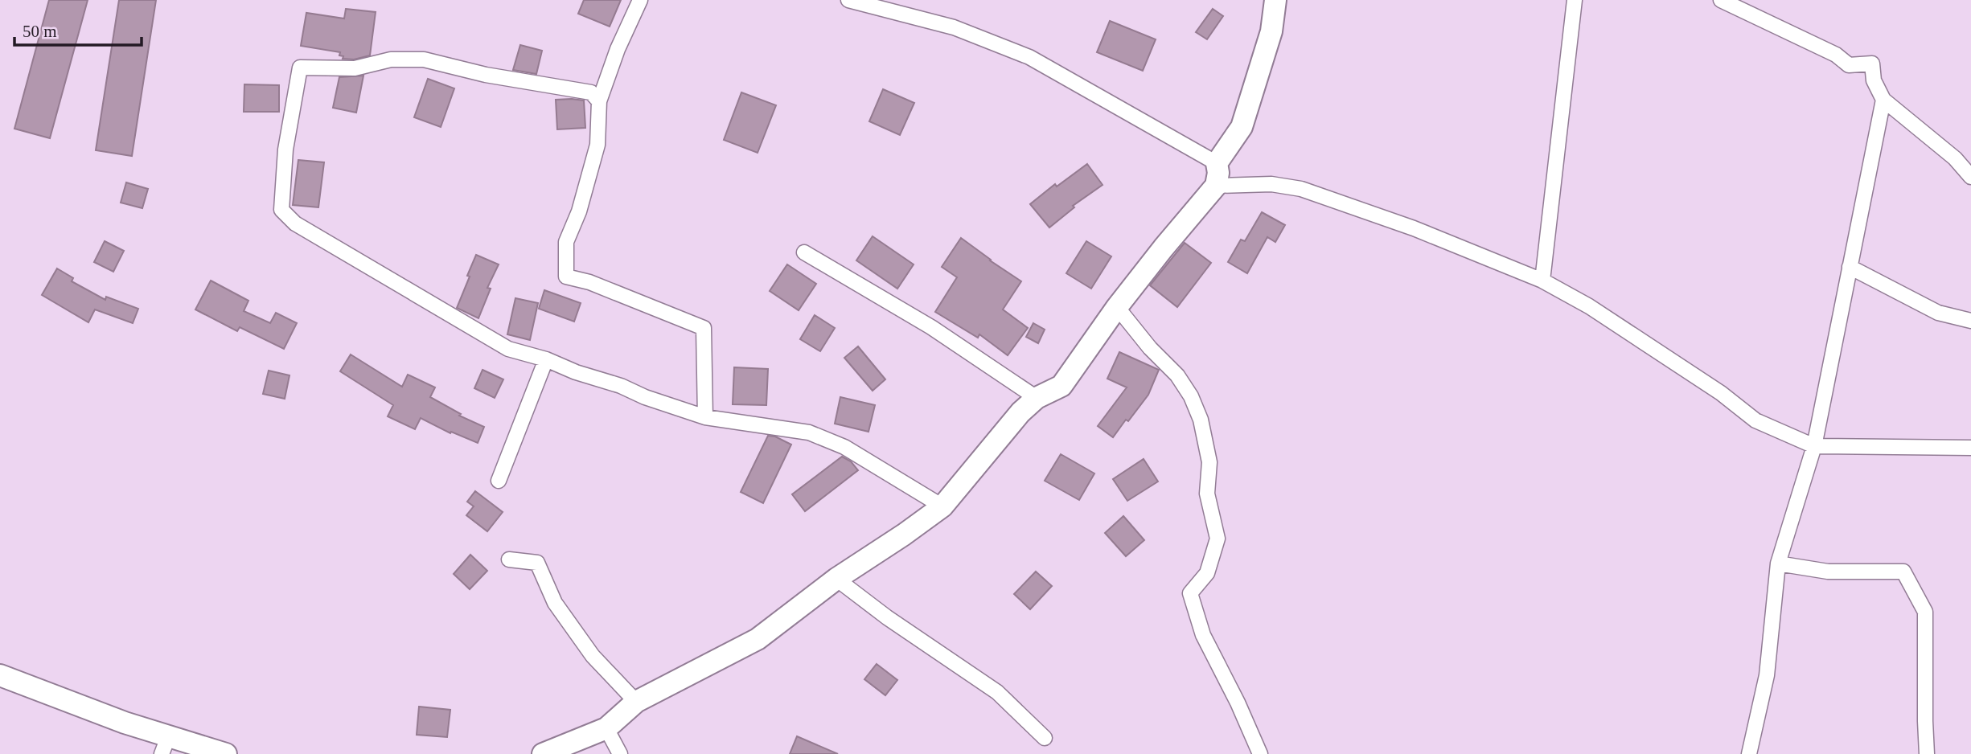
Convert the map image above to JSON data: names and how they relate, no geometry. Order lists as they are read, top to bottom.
{
  "scale_bar": "50 m"
}
